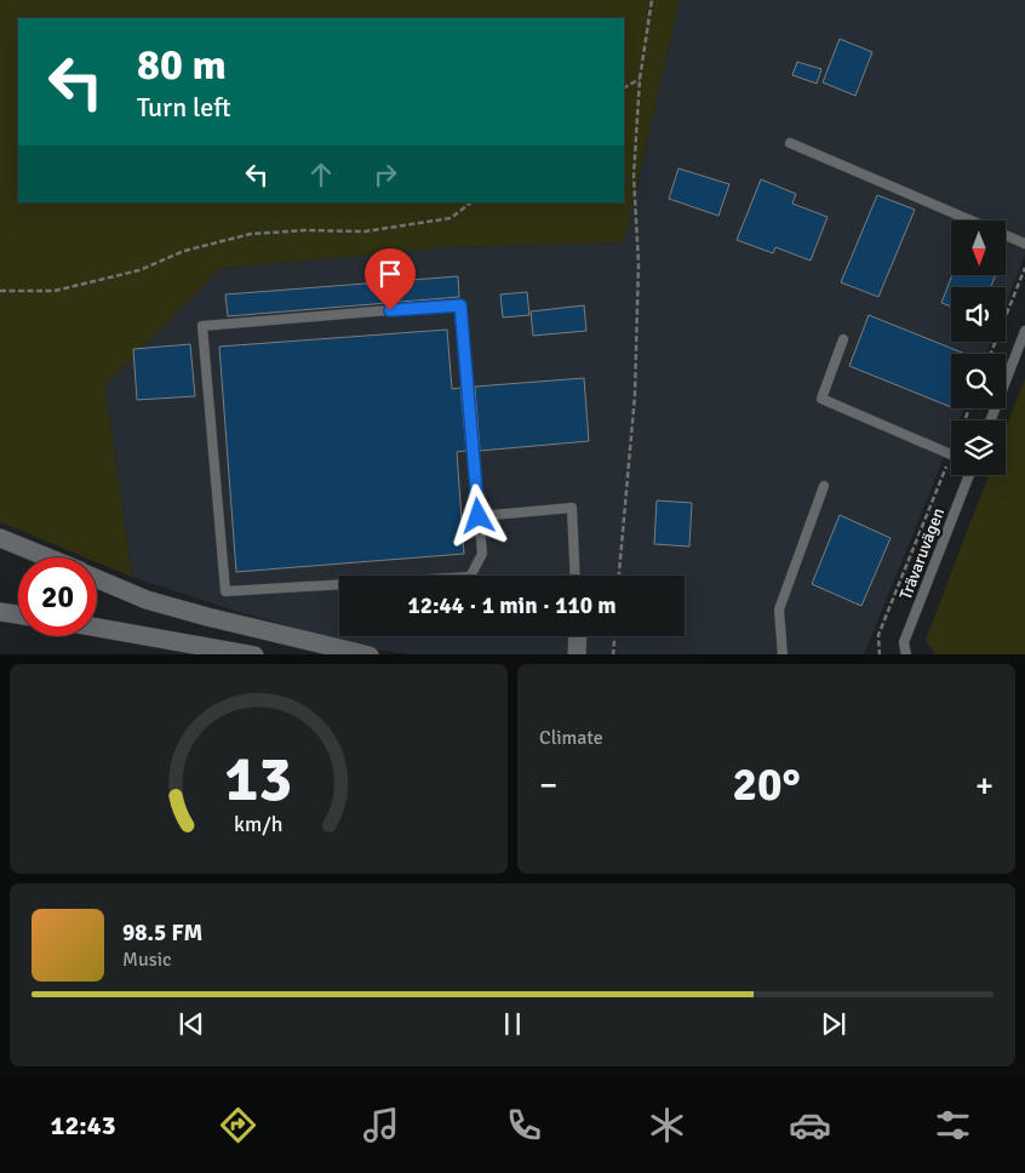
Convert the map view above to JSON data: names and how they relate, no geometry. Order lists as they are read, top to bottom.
{
  "streets": {
    "lane": ["Trävaruvägen"]
  },
  "north": "bottom",
  "page": {
    "turn": ["80 m", "Turn left"],
    "limit": "20",
    "trip": "12:44 · 1 min · 110 m",
    "tile": "Climate",
    "heat": ["−", "20°", "+"],
    "song": ["98.5 FM", "Music"],
    "tabs": "12:43",
    "gauge": ["13", "km/h"]
  }
}
